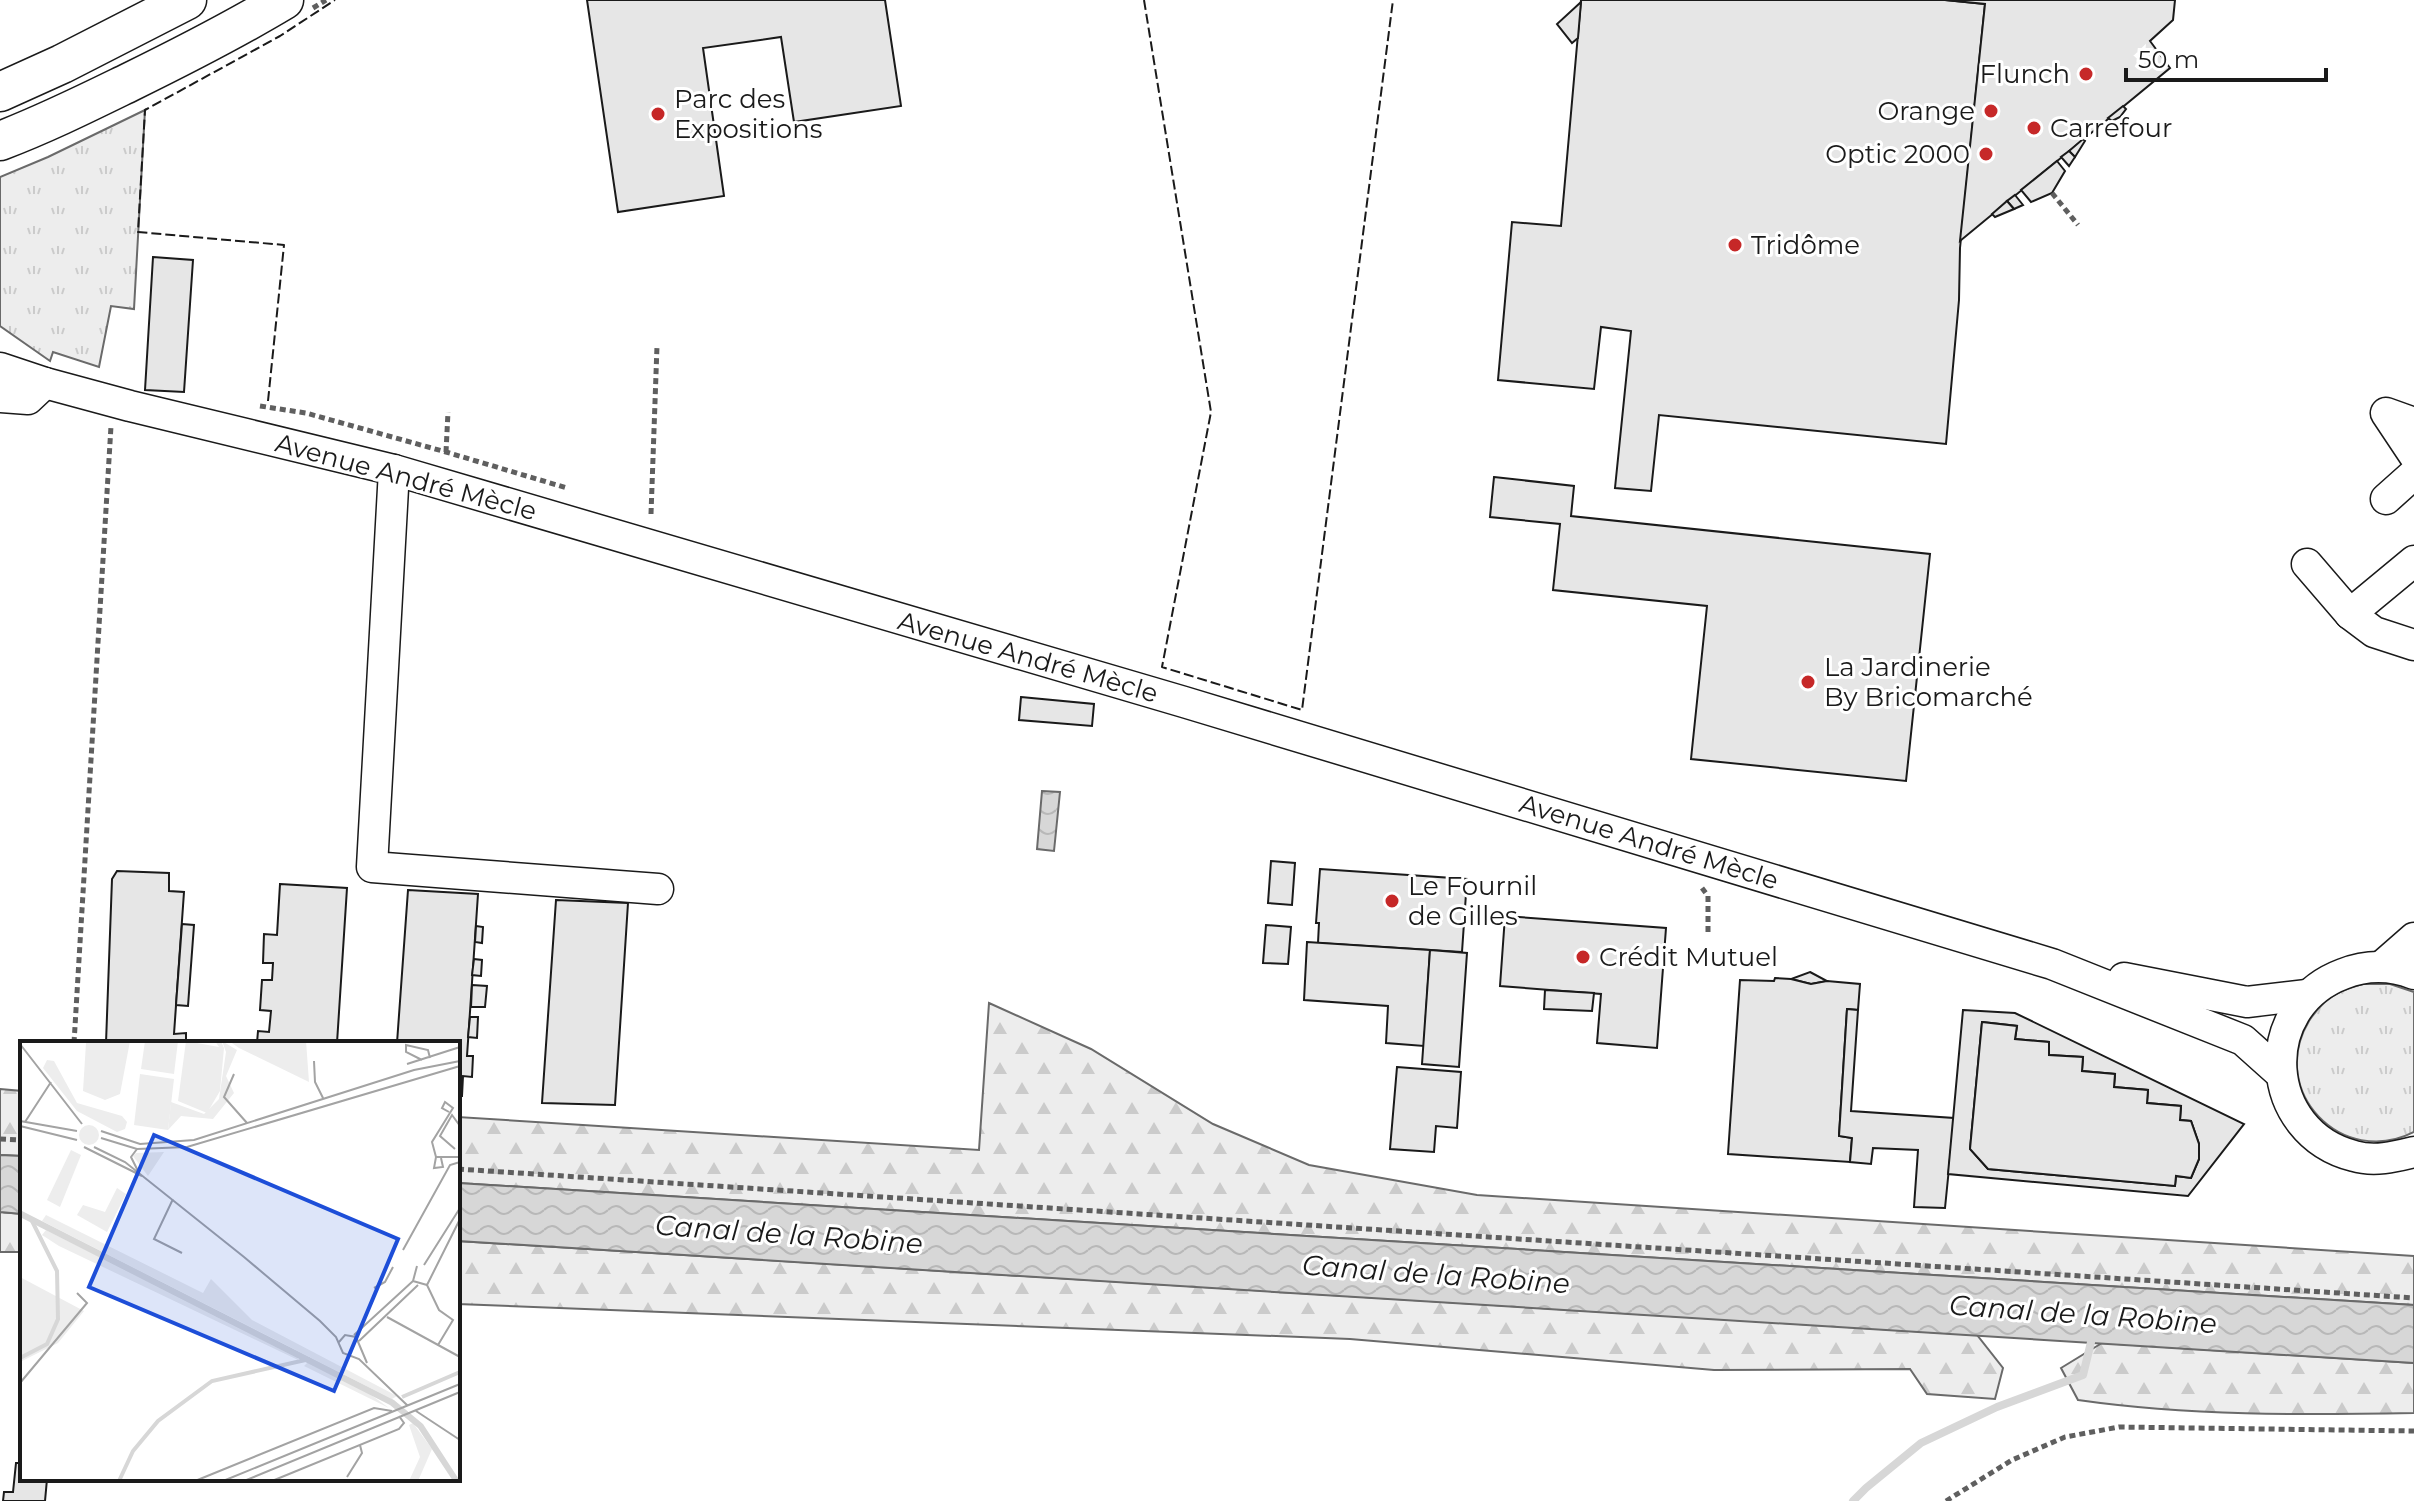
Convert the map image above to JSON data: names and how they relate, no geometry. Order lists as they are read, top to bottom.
{
  "streets": {
    "street": ["Avenue André Mècle"]
  },
  "water": ["Canal de la Robine"],
  "places": [
    "Flunch",
    "Orange",
    "Parc des Expositions",
    "Carrefour",
    "Optic 2000",
    "Tridôme",
    "La Jardinerie By Bricomarché",
    "Le Fournil de Gilles",
    "Crédit Mutuel"
  ],
  "scale_bar": "50 m"
}
